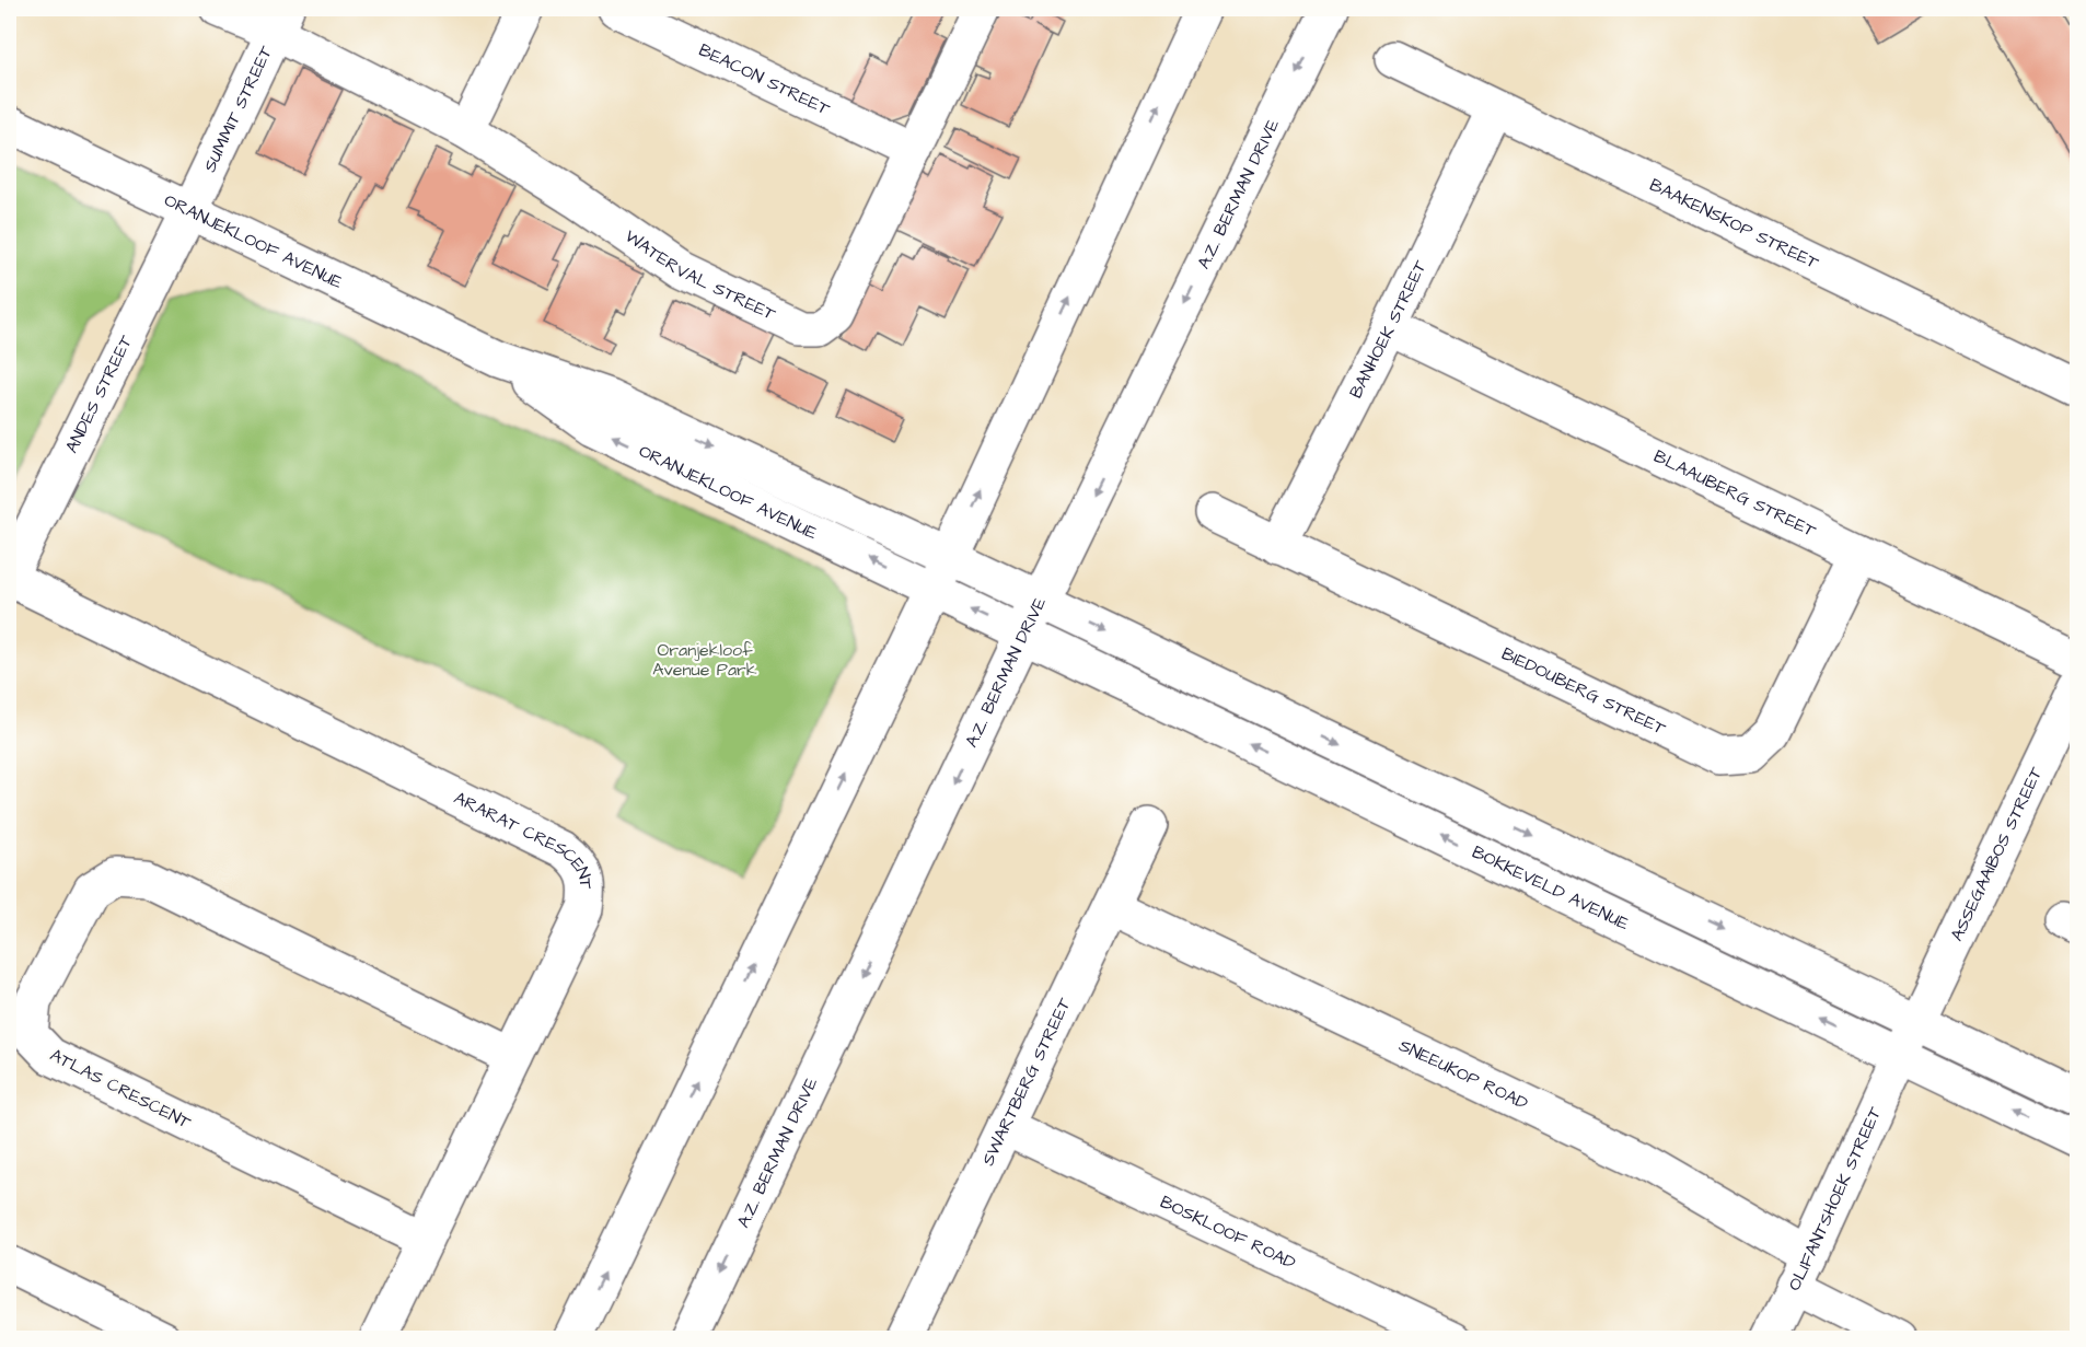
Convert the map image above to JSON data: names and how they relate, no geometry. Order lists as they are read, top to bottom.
{
  "streets": {
    "street": [
      "BEACON STREET",
      "SUMMIT STREET",
      "A.Z. BERMAN DRIVE",
      "BAAKENSKOP STREET",
      "ORANJEKLOOF AVENUE",
      "WATERVAL STREET",
      "BANHOEK STREET",
      "ANDES STREET",
      "BLAAUBERG STREET",
      "BIEDOUBERG STREET",
      "ARARAT CRESCENT",
      "ASSEGAAIBOS STREET",
      "BOKKEVELD AVENUE",
      "SNEEUKOP ROAD",
      "SWARTBERG STREET",
      "ATLAS CRESCENT",
      "OLIFANTSHOEK STREET",
      "BOSKLOOF ROAD"
    ]
  },
  "crossings": [
    ["BEACON STREET", "WATERVAL STREET"],
    ["SUMMIT STREET", "ORANJEKLOOF AVENUE"],
    ["SUMMIT STREET", "WATERVAL STREET"],
    ["SUMMIT STREET", "ANDES STREET"],
    ["A.Z. BERMAN DRIVE", "ORANJEKLOOF AVENUE"],
    ["A.Z. BERMAN DRIVE", "BOKKEVELD AVENUE"],
    ["BAAKENSKOP STREET", "BANHOEK STREET"],
    ["ORANJEKLOOF AVENUE", "ANDES STREET"],
    ["ORANJEKLOOF AVENUE", "BOKKEVELD AVENUE"],
    ["BANHOEK STREET", "BLAAUBERG STREET"],
    ["BANHOEK STREET", "BIEDOUBERG STREET"],
    ["ANDES STREET", "ARARAT CRESCENT"],
    ["BLAAUBERG STREET", "BIEDOUBERG STREET"],
    ["ARARAT CRESCENT", "ATLAS CRESCENT"],
    ["ASSEGAAIBOS STREET", "BOKKEVELD AVENUE"],
    ["ASSEGAAIBOS STREET", "OLIFANTSHOEK STREET"],
    ["BOKKEVELD AVENUE", "OLIFANTSHOEK STREET"],
    ["SNEEUKOP ROAD", "SWARTBERG STREET"],
    ["SNEEUKOP ROAD", "OLIFANTSHOEK STREET"],
    ["SWARTBERG STREET", "BOSKLOOF ROAD"]
  ],
  "parks": ["Oranjekloof Avenue Park"]
}
